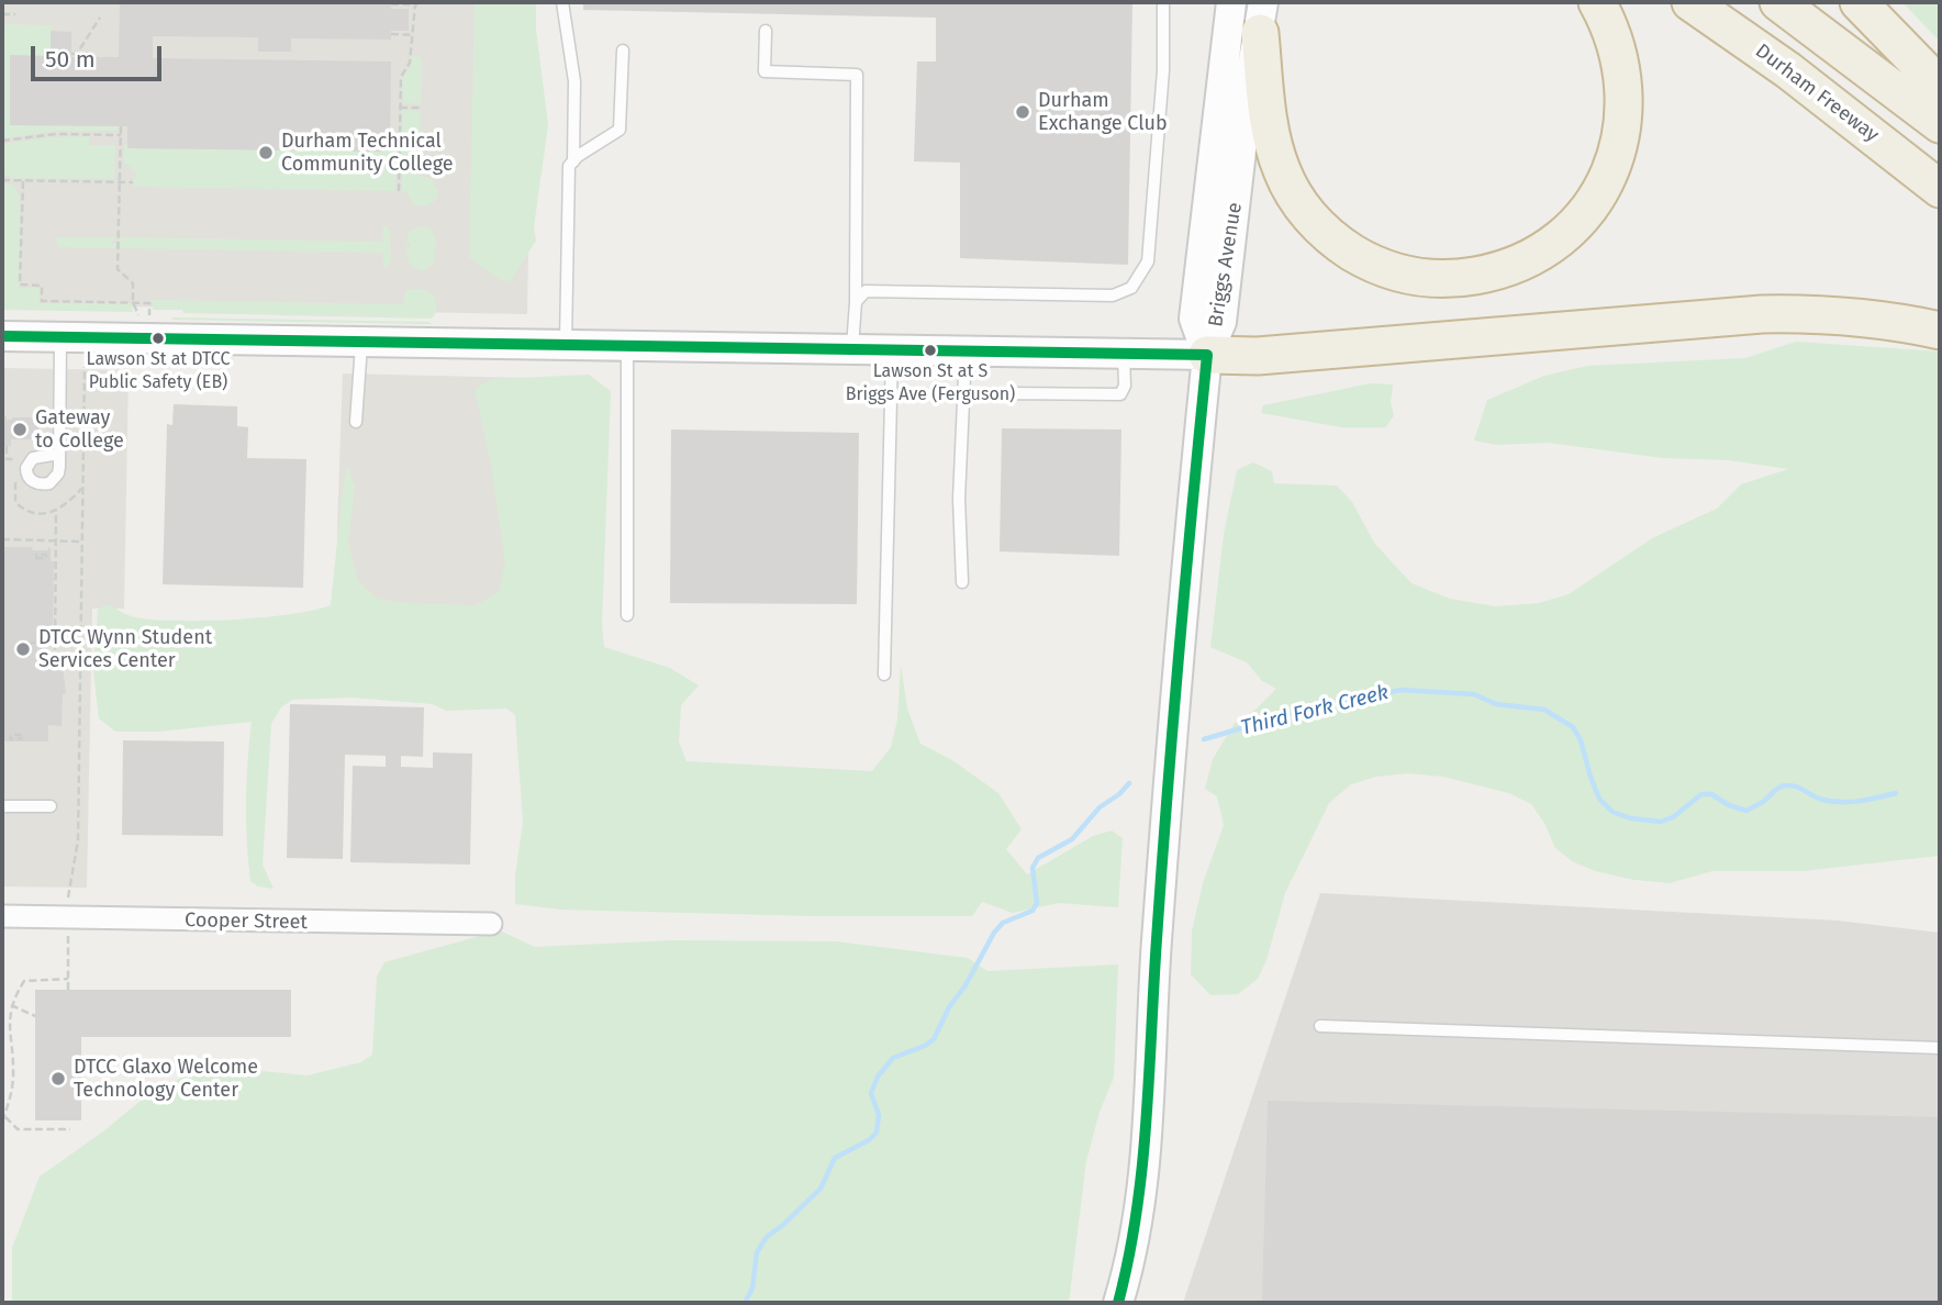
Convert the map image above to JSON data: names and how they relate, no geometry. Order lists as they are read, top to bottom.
{
  "streets": {
    "highway": ["Durham Freeway"],
    "street": ["Briggs Avenue", "Cooper Street"]
  },
  "water": ["Third Fork Creek"],
  "places": [
    "Durham Exchange Club",
    "Durham Technical Community College",
    "Lawson St at DTCC Public Safety (EB)",
    "Lawson St at S Briggs Ave (Ferguson)",
    "Gateway to College",
    "DTCC Wynn Student Services Center",
    "DTCC Glaxo Welcome Technology Center"
  ],
  "scale_bar": "50 m"
}
